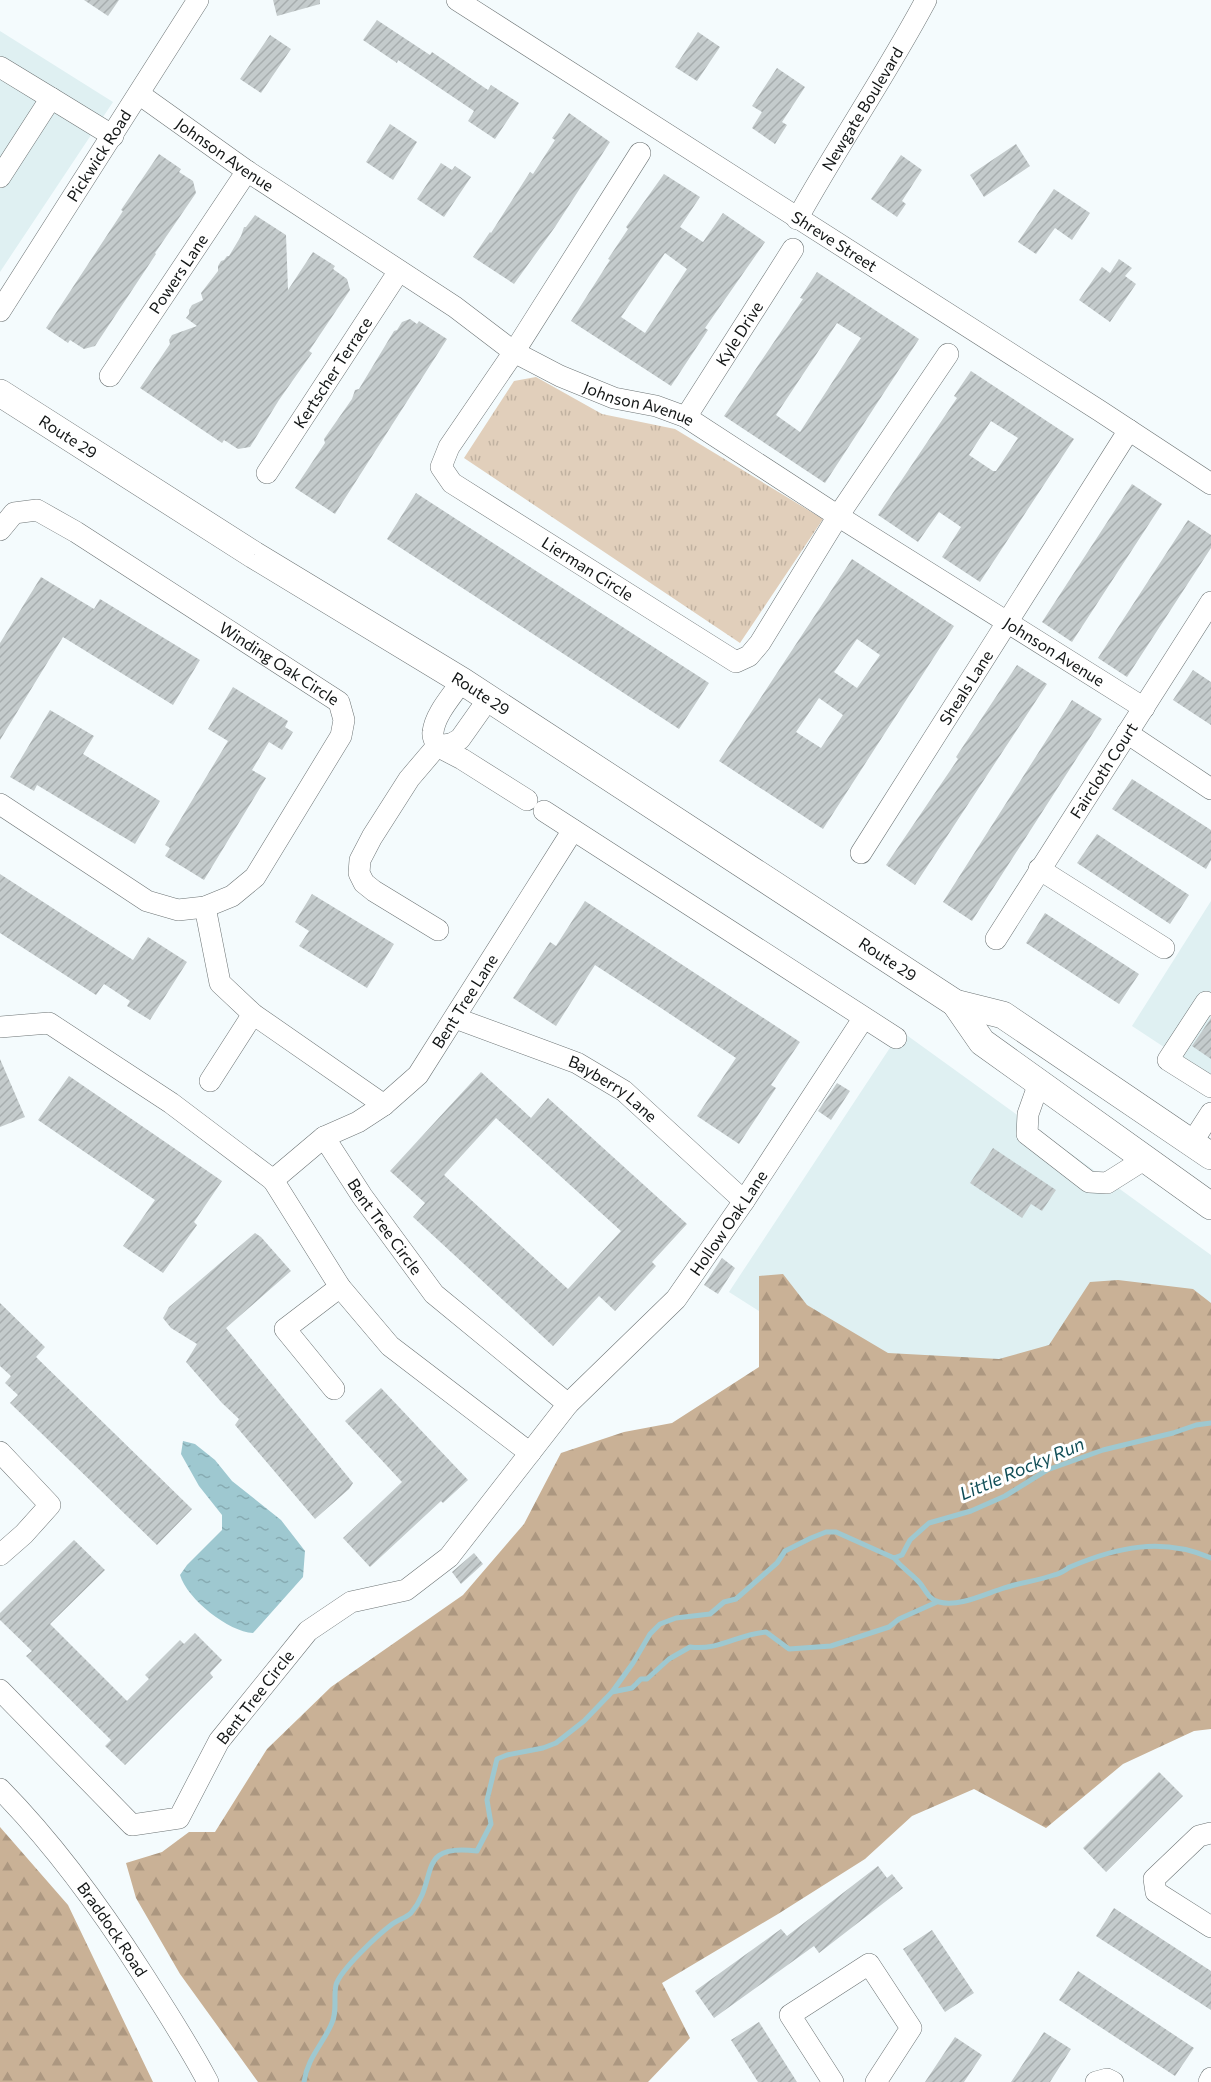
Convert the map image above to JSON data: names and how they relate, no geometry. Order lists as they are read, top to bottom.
{
  "streets": {
    "main road": ["Route 29"],
    "street": [
      "Newgate Boulevard",
      "Pickwick Road",
      "Johnson Avenue",
      "Shreve Street",
      "Powers Lane",
      "Kyle Drive",
      "Kertscher Terrace",
      "Lierman Circle",
      "Winding Oak Circle",
      "Sheals Lane",
      "Faircloth Court",
      "Bent Tree Lane",
      "Bayberry Lane",
      "Hollow Oak Lane",
      "Bent Tree Circle",
      "Braddock Road"
    ]
  },
  "crossings": [
    ["Newgate Boulevard", "Shreve Street"],
    ["Pickwick Road", "Johnson Avenue"],
    ["Johnson Avenue", "Powers Lane"],
    ["Johnson Avenue", "Kyle Drive"],
    ["Johnson Avenue", "Kertscher Terrace"],
    ["Johnson Avenue", "Lierman Circle"],
    ["Johnson Avenue", "Sheals Lane"],
    ["Johnson Avenue", "Faircloth Court"],
    ["Shreve Street", "Sheals Lane"],
    ["Bent Tree Lane", "Bayberry Lane"],
    ["Bent Tree Lane", "Bent Tree Circle"],
    ["Bayberry Lane", "Hollow Oak Lane"],
    ["Hollow Oak Lane", "Bent Tree Circle"]
  ],
  "water": ["Little Rocky Run"]
}
